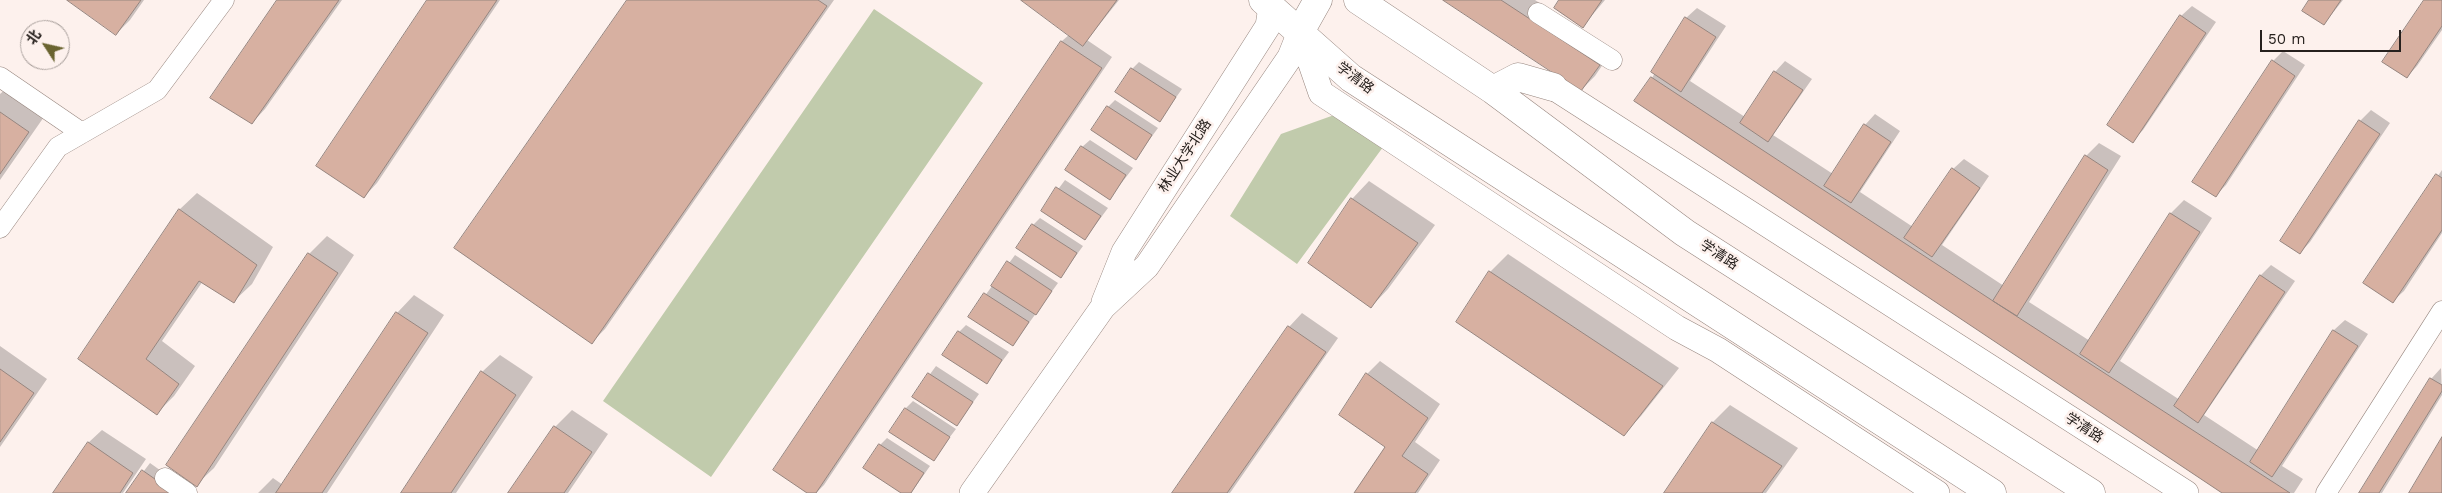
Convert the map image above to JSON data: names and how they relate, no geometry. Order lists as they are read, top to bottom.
{
  "streets": {
    "main road": ["学清路"],
    "street": ["林业大学北路"]
  },
  "crossings": [
    ["学清路", "林业大学北路"]
  ],
  "scale_bar": "50 m",
  "north": "top left"
}
